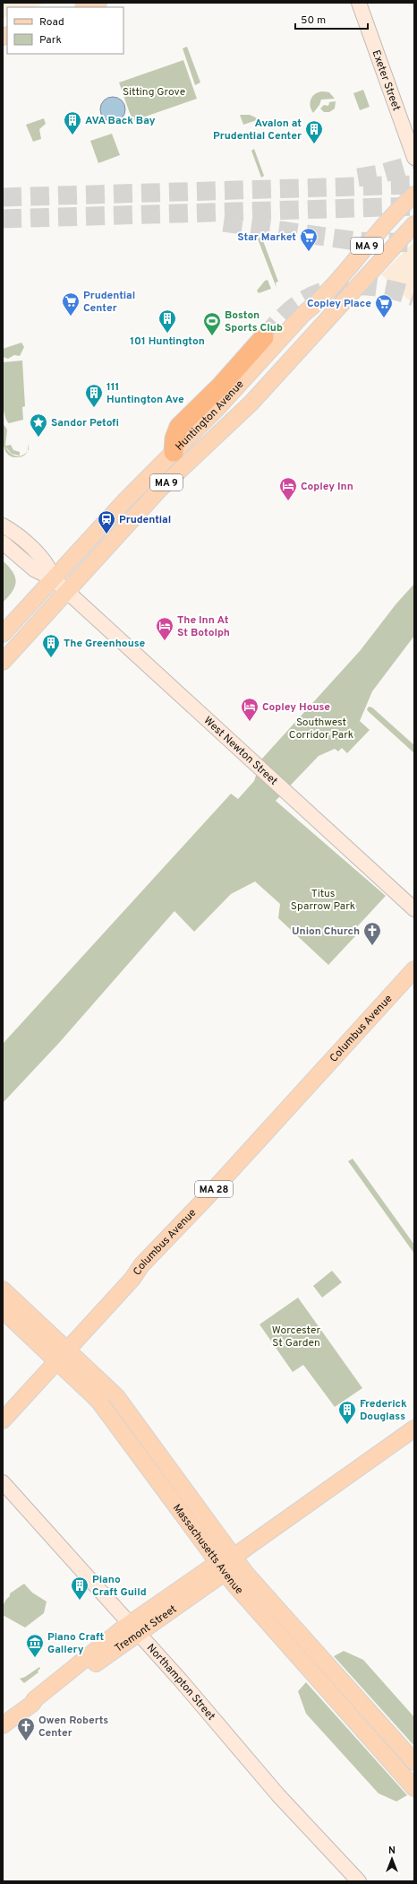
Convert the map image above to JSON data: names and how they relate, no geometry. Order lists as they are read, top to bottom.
{
  "streets": {
    "main road": [
      "Exeter Street",
      "MA 9",
      "Huntington Avenue",
      "West Newton Street",
      "Columbus Avenue",
      "MA 28",
      "Massachusetts Avenue",
      "Tremont Street",
      "Northampton Street"
    ]
  },
  "crossings": [
    ["Huntington Avenue", "West Newton Street"],
    ["Columbus Avenue", "Massachusetts Avenue"],
    ["Massachusetts Avenue", "Tremont Street"],
    ["Tremont Street", "Northampton Street"]
  ],
  "parks": [
    "Sitting Grove",
    "Southwest Corridor Park",
    "Titus Sparrow Park",
    "Worcester St Garden"
  ],
  "places": {
    "building": [
      "AVA Back Bay",
      "Avalon at Prudential Center",
      "101 Huntington",
      "111 Huntington Ave",
      "The Greenhouse",
      "Frederick Douglass",
      "Piano Craft Guild"
    ],
    "supermarket": ["Star Market", "Prudential Center", "Copley Place"],
    "sports": ["Boston Sports Club"],
    "place": ["Sandor Petofi"],
    "hotel": ["Copley Inn", "The Inn At St Botolph", "Copley House"],
    "station": ["Prudential"],
    "church": ["Union Church", "Owen Roberts Center"],
    "museum": ["Piano Craft Gallery"]
  },
  "legend": ["Road", "Park"],
  "scale_bar": "50 m",
  "north": "top"
}
